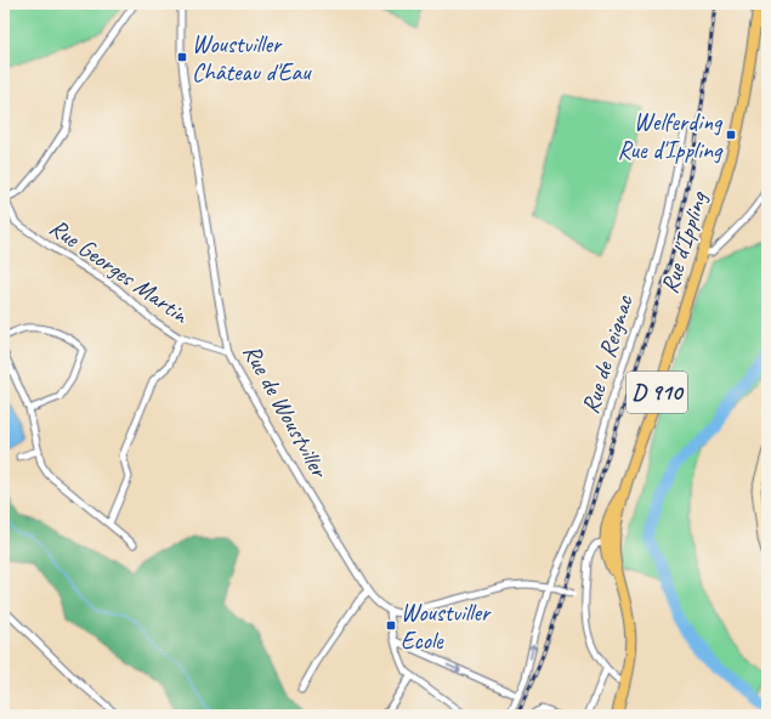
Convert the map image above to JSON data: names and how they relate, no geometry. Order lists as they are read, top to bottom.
{
  "streets": {
    "main road": ["Rue d'Ippling", "D 910"],
    "street": ["Rue Georges Martin", "Rue de Reignac", "Rue de Woustviller"]
  },
  "crossings": [
    ["Rue Georges Martin", "Rue de Woustviller"]
  ],
  "places": {
    "transit": ["Woustviller Château d'Eau", "Welferding Rue d'Ippling", "Woustviller Ecole"]
  }
}
